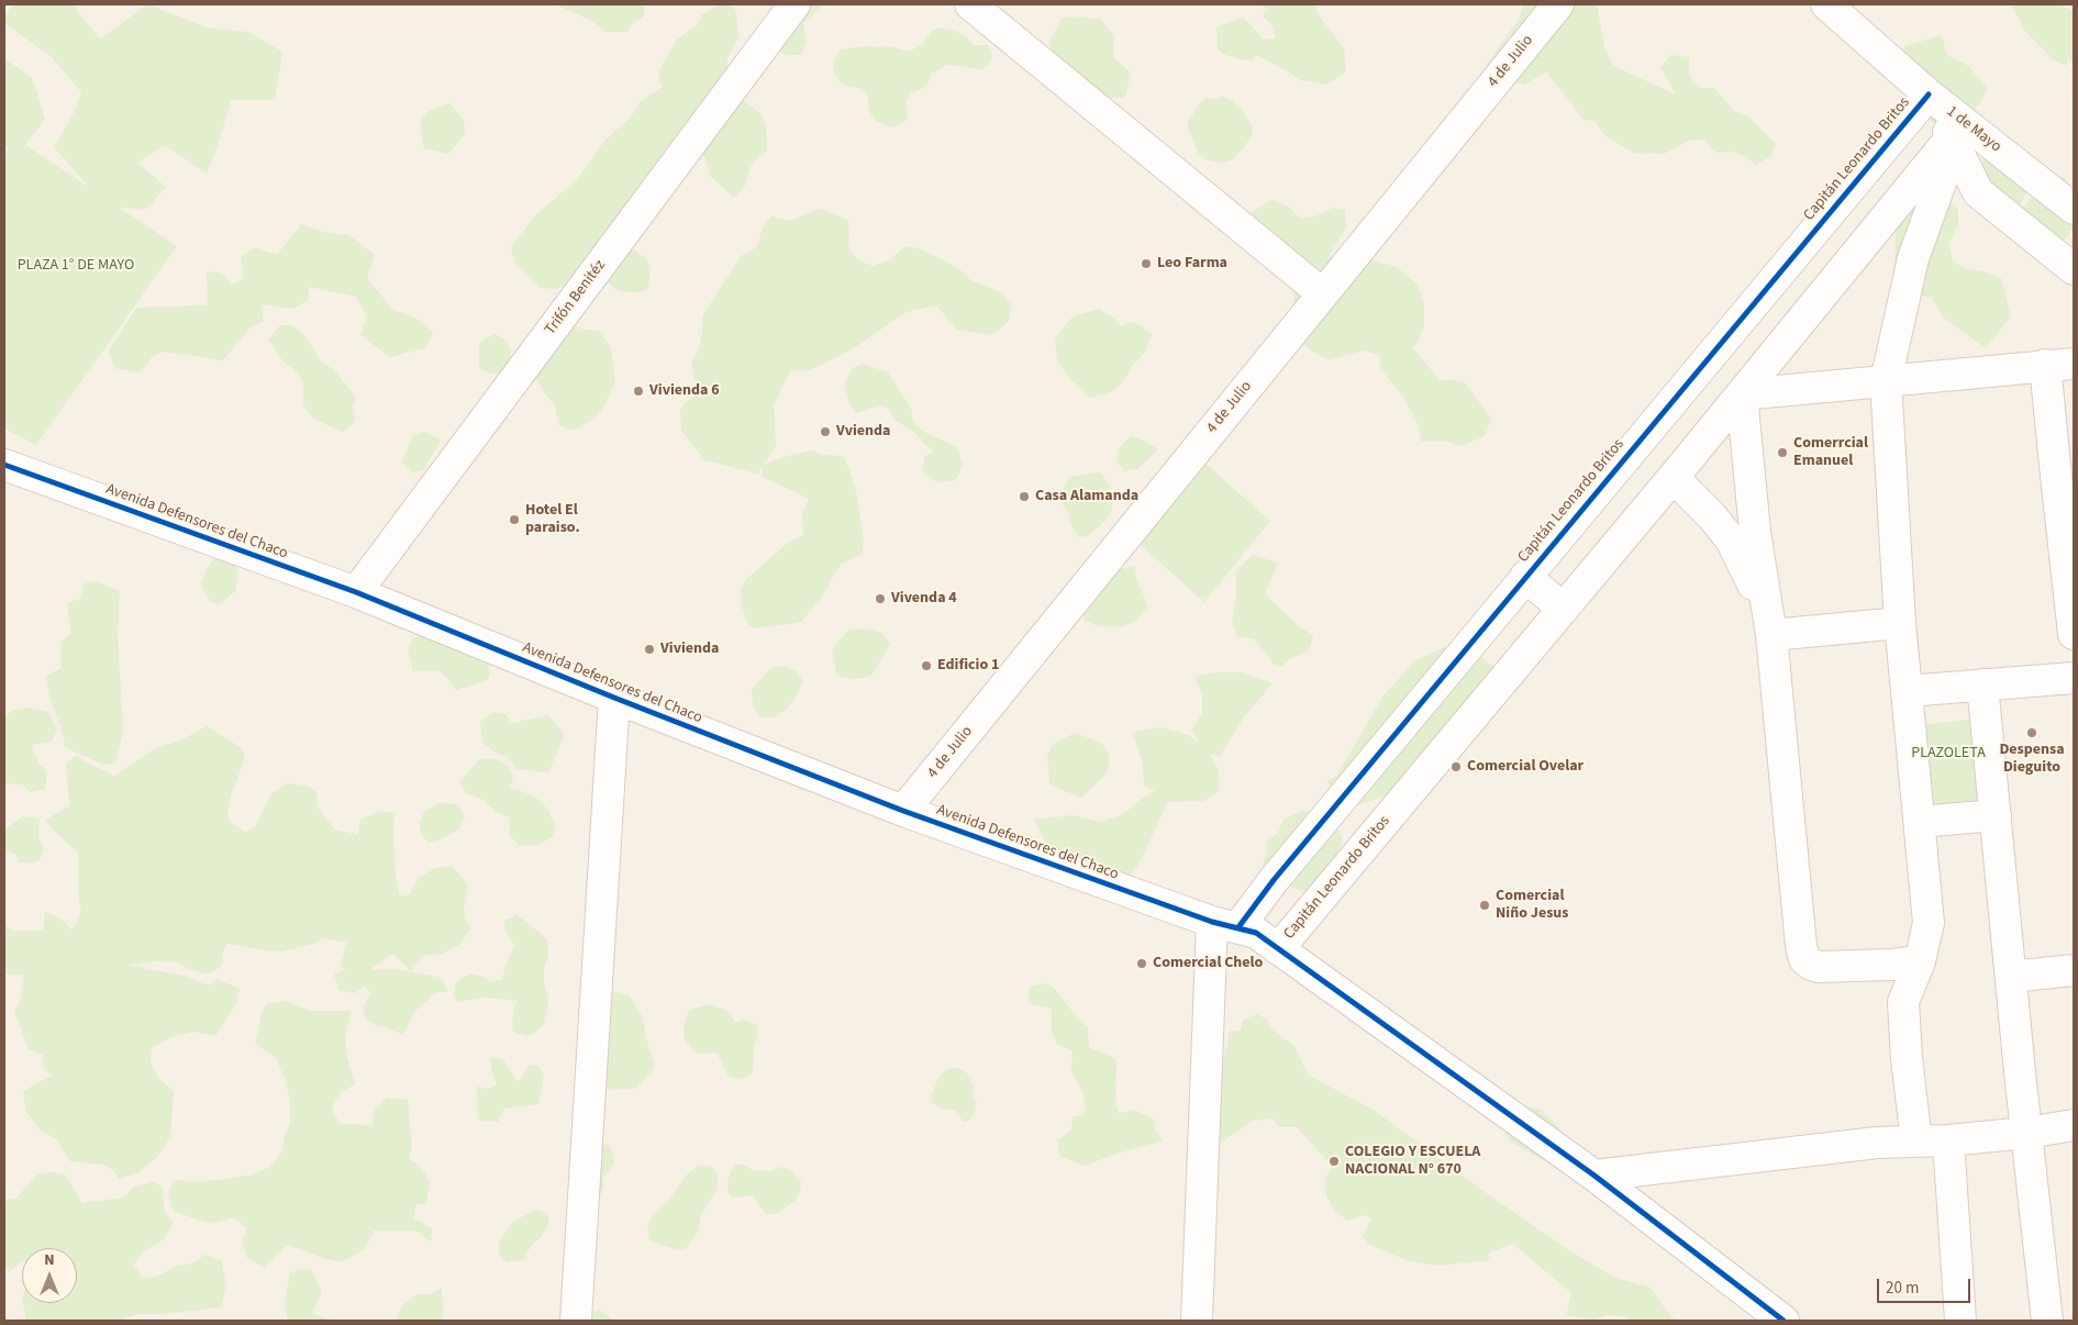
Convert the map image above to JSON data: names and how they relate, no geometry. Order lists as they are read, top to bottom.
{
  "streets": {
    "street": [
      "4 de Julio",
      "1 de Mayo",
      "Capitán Leonardo Britos",
      "Trifón Benitéz",
      "Avenida Defensores del Chaco"
    ]
  },
  "crossings": [
    ["4 de Julio", "Avenida Defensores del Chaco"],
    ["1 de Mayo", "Capitán Leonardo Britos"],
    ["Capitán Leonardo Britos", "Avenida Defensores del Chaco"],
    ["Trifón Benitéz", "Avenida Defensores del Chaco"]
  ],
  "parks": ["PLAZA 1° DE MAYO", "PLAZOLETA"],
  "places": [
    "Leo Farma",
    "Vivienda 6",
    "Vvienda",
    "Comerrcial Emanuel",
    "Casa Alamanda",
    "Hotel El paraiso.",
    "Vivenda 4",
    "Vivienda",
    "Edificio 1",
    "Despensa Dieguito",
    "Comercial Ovelar",
    "Comercial Niño Jesus",
    "Comercial Chelo",
    "COLEGIO Y ESCUELA NACIONAL N° 670"
  ],
  "scale_bar": "20 m",
  "north": "top"
}
